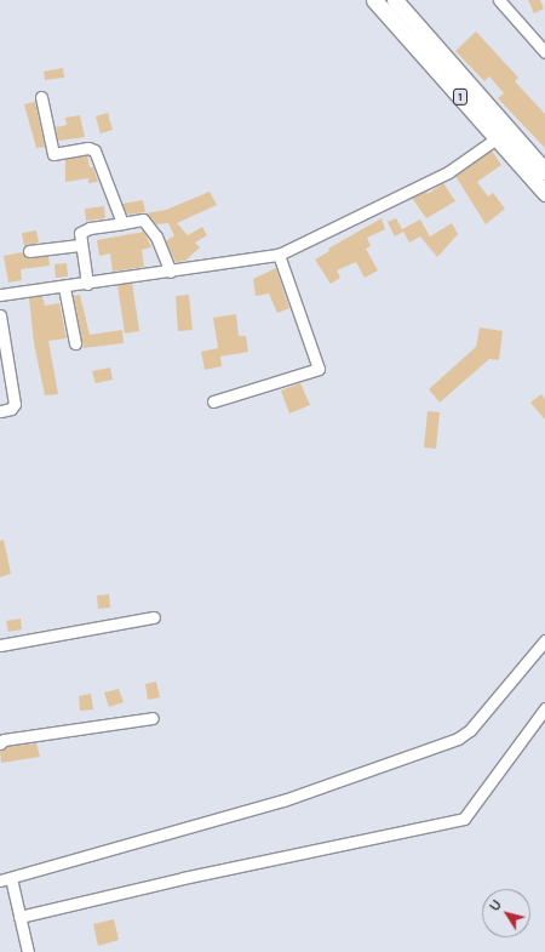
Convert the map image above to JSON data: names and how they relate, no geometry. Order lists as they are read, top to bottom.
{
  "streets": {
    "highway": ["1"]
  },
  "north": "top left"
}
